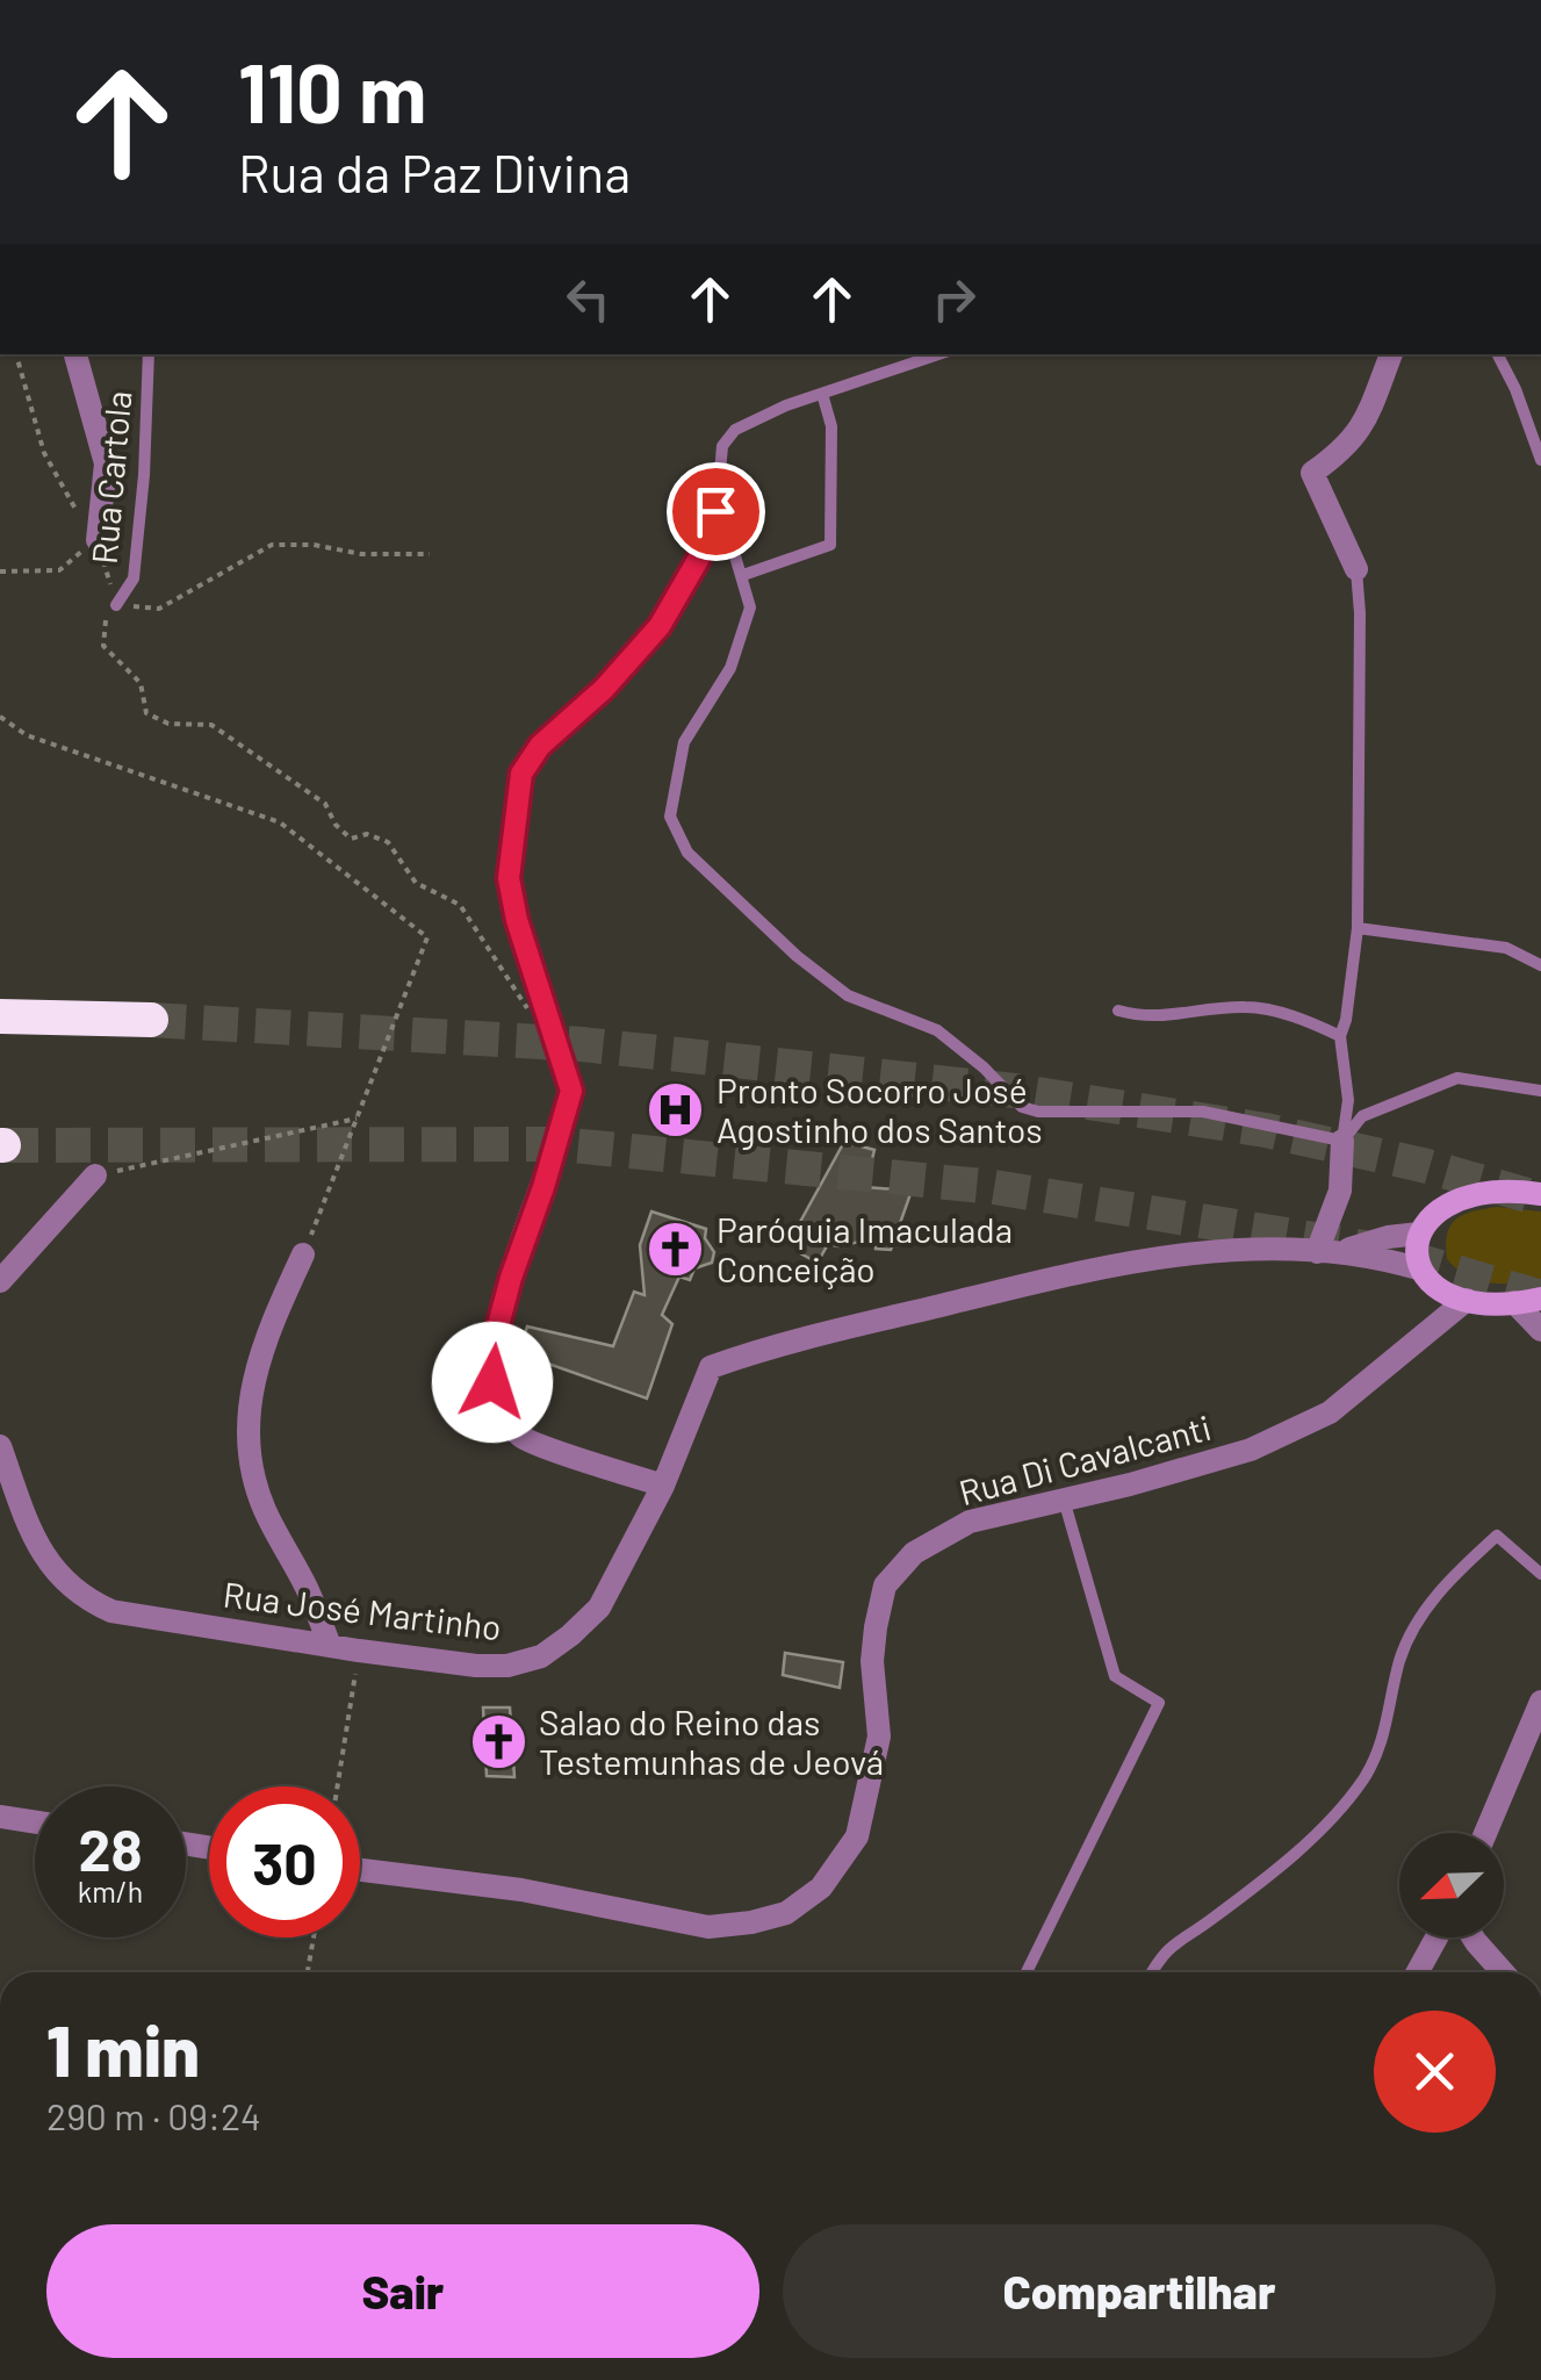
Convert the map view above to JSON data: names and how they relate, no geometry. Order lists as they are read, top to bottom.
{
  "streets": {
    "street": ["Rua Di Cavalcanti", "Rua José Martinho"],
    "lane": ["Rua Cartola"]
  },
  "places": {
    "hospital": ["Pronto Socorro José Agostinho dos Santos"],
    "church": ["Paróquia Imaculada Conceição", "Salao do Reino das Testemunhas de Jeová"]
  },
  "north": "bottom left",
  "page": {
    "turn": ["110 m", "Rua da Paz Divina"],
    "speed": "28 km/h",
    "limit": "30",
    "heading": ["1 min", "290 m · 09:24"],
    "buttons": ["Sair", "Compartilhar"]
  }
}
